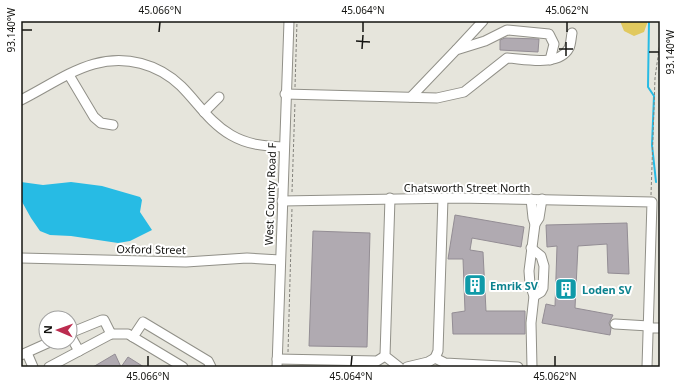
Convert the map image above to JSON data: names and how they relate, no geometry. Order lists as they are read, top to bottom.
{
  "streets": {
    "street": ["Chatsworth Street North", "West County Road F", "Oxford Street"]
  },
  "crossings": [
    ["Chatsworth Street North", "West County Road F"],
    ["West County Road F", "Oxford Street"]
  ],
  "places": {
    "building": ["Emrik SV", "Loden SV"]
  },
  "north": "left",
  "coordinates": [
    "45.066°N",
    "45.064°N",
    "45.062°N",
    "93.140°W"
  ]
}
